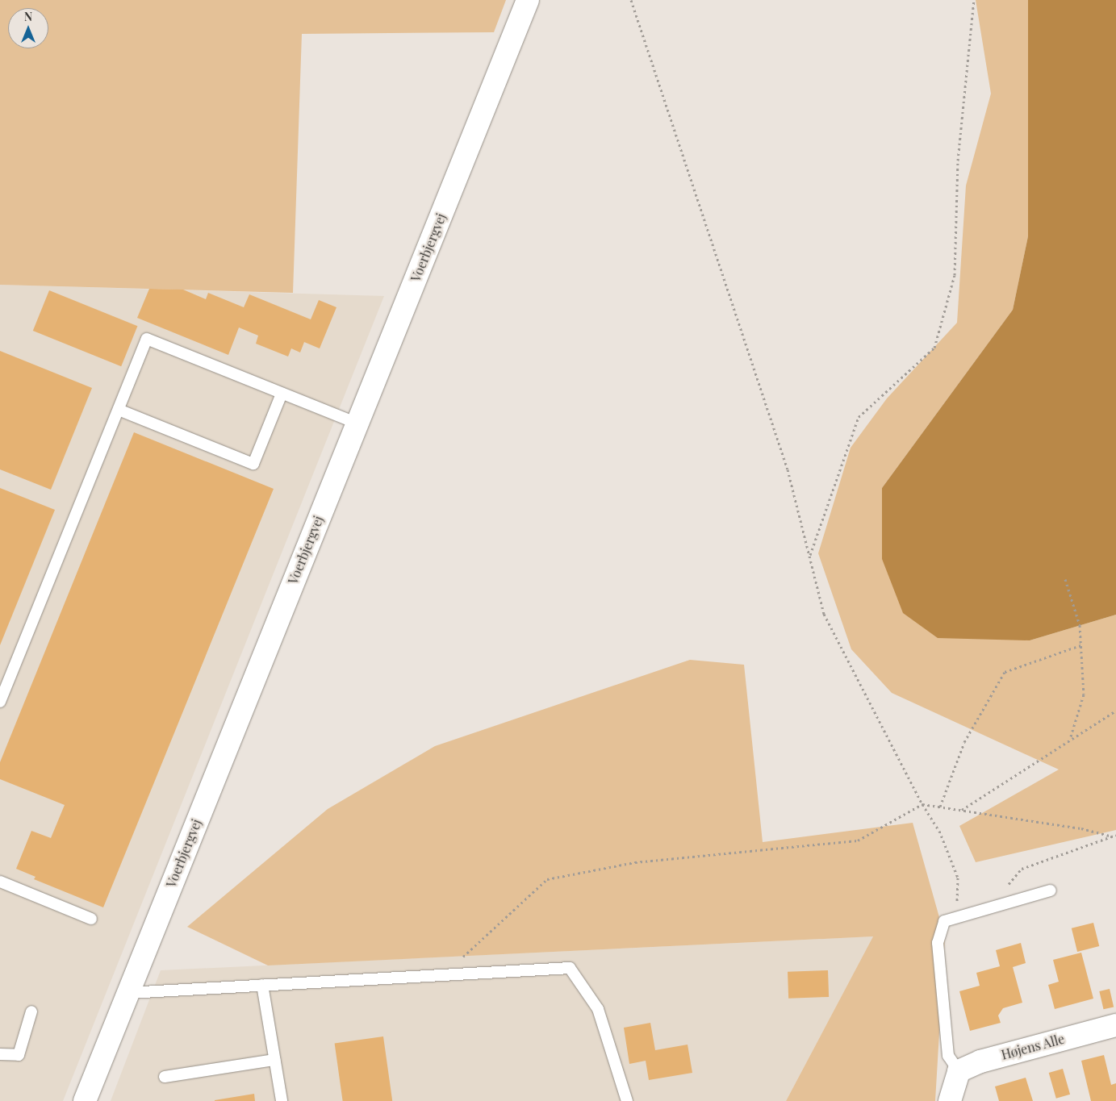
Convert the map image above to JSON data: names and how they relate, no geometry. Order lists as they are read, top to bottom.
{
  "streets": {
    "street": ["Voerbjergvej", "Højens Alle"]
  },
  "north": "top"
}
